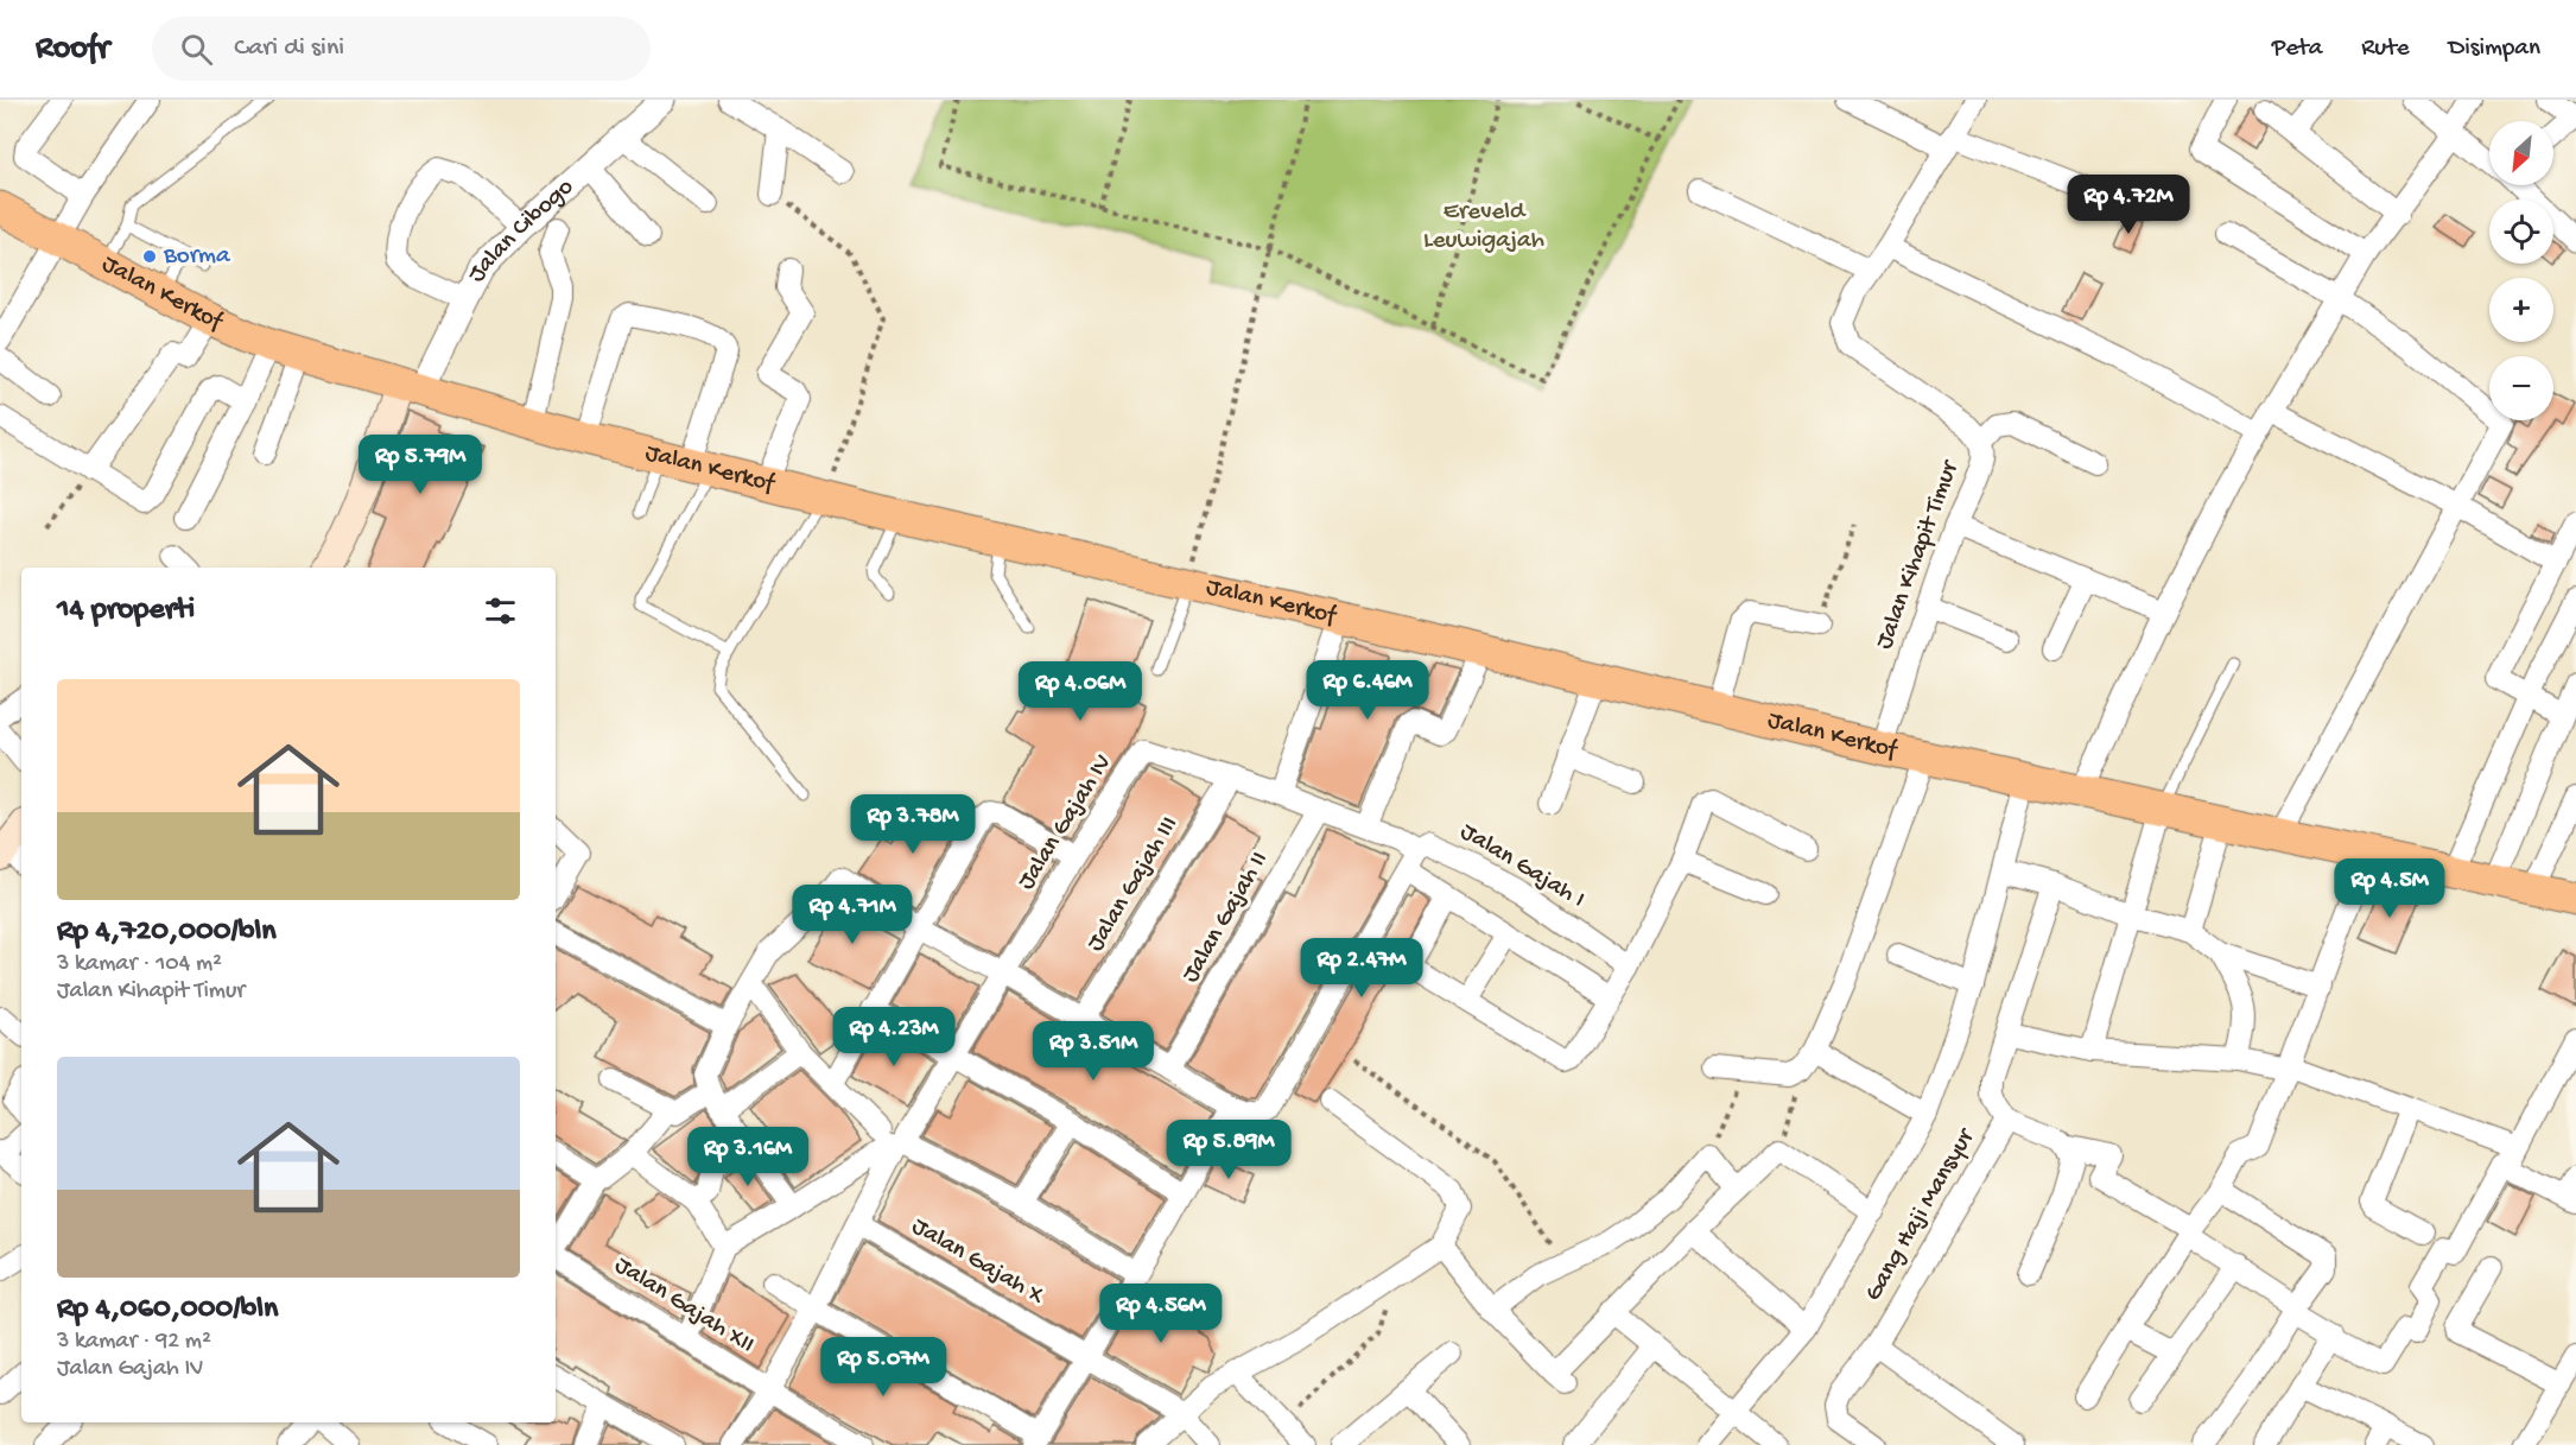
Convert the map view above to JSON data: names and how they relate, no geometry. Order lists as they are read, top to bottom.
{
  "streets": {
    "main road": ["Jalan Kerkof"],
    "street": [
      "Jalan Cibogo",
      "Jalan Kihapit Timur",
      "Jalan Gajah IV",
      "Jalan Gajah I",
      "Jalan Gajah III",
      "Jalan Gajah II",
      "Gang Haji Mansyur",
      "Jalan Gajah X",
      "Jalan Gajah XII"
    ]
  },
  "crossings": [
    ["Jalan Cibogo", "Jalan Kerkof"],
    ["Jalan Kerkof", "Jalan Kihapit Timur"],
    ["Jalan Gajah IV", "Jalan Gajah III"]
  ],
  "parks": ["Ereveld Leuwigajah"],
  "places": ["Borma"],
  "north": "bottom left",
  "page": {
    "header": "Roofr",
    "search": "Cari di sini",
    "nav": ["Peta", "Rute", "Disimpan"],
    "map_buttons": ["+", "−"],
    "price": [
      "Rp 4.72M",
      "Rp 5.79M",
      "Rp 6.46M",
      "Rp 4.06M",
      "Rp 3.78M",
      "Rp 4.5M",
      "Rp 4.71M",
      "Rp 2.47M",
      "Rp 4.23M",
      "Rp 3.51M",
      "Rp 5.89M",
      "Rp 3.16M",
      "Rp 4.56M",
      "Rp 5.07M"
    ],
    "heading": "14 properti",
    "list": [
      {
        "name": "Rp 4,720,000/bln",
        "note": "3 kamar · 104 m² · Jalan Kihapit Timur"
      },
      {
        "name": "Rp 4,060,000/bln",
        "note": "3 kamar · 92 m² · Jalan Gajah IV"
      }
    ]
  }
}
